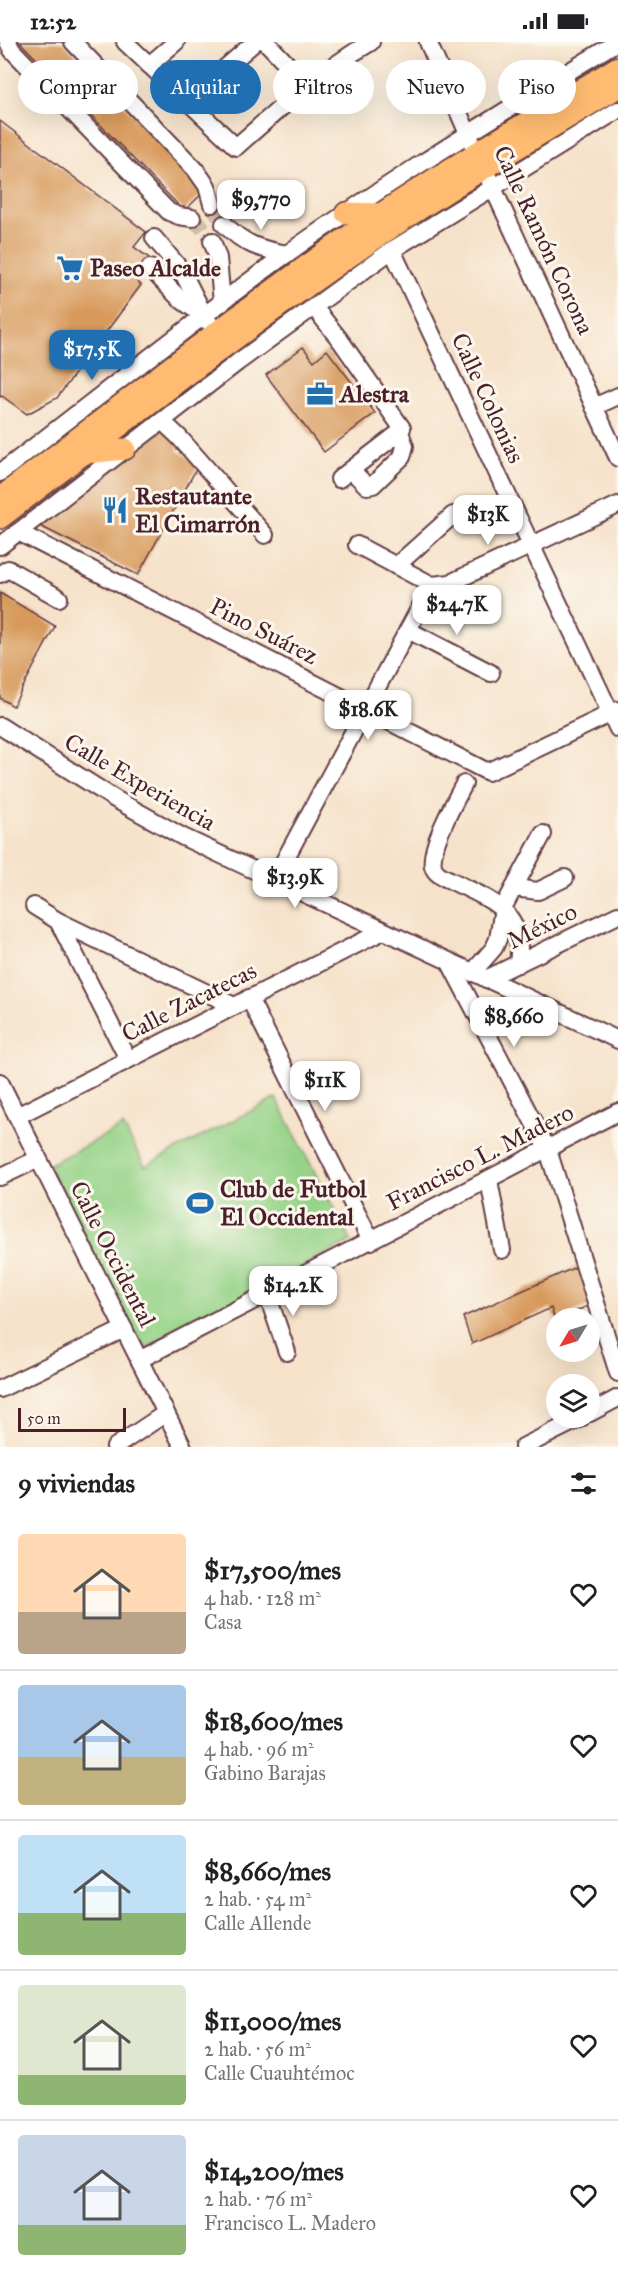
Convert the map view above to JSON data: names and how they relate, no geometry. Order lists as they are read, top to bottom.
{
  "streets": {
    "street": [
      "Calle Ramón Corona",
      "Calle Colonias",
      "Pino Suárez",
      "Calle Experiencia",
      "México",
      "Calle Zacatecas",
      "Francisco L. Madero",
      "Calle Occidental"
    ]
  },
  "crossings": [
    ["Calle Colonias", "Pino Suárez"],
    ["Calle Experiencia", "México"],
    ["Calle Experiencia", "Calle Zacatecas"],
    ["Calle Zacatecas", "Calle Occidental"],
    ["Francisco L. Madero", "Calle Occidental"]
  ],
  "places": {
    "supermarket": ["Paseo Alcalde"],
    "office": ["Alestra"],
    "restaurant": ["Restautante El Cimarrón"],
    "sports": ["Club de Futbol El Occidental"]
  },
  "scale_bar": "50 m",
  "north": "bottom left",
  "page": {
    "status": "12:52",
    "chip": [
      "Comprar",
      "Alquilar",
      "Filtros",
      "Nuevo",
      "Piso"
    ],
    "price": [
      "$9,770",
      "$17.5K",
      "$13K",
      "$24.7K",
      "$18.6K",
      "$13.9K",
      "$8,660",
      "$11K",
      "$14.2K"
    ],
    "scale": "50 m",
    "heading": "9 viviendas",
    "list": [
      {
        "name": "$17,500/mes",
        "note": "4 hab. · 128 m² · Casa"
      },
      {
        "name": "$18,600/mes",
        "note": "4 hab. · 96 m² · Gabino Barajas"
      },
      {
        "name": "$8,660/mes",
        "note": "2 hab. · 54 m² · Calle Allende"
      },
      {
        "name": "$11,000/mes",
        "note": "2 hab. · 56 m² · Calle Cuauhtémoc"
      },
      {
        "name": "$14,200/mes",
        "note": "2 hab. · 76 m² · Francisco L. Madero"
      }
    ]
  }
}
